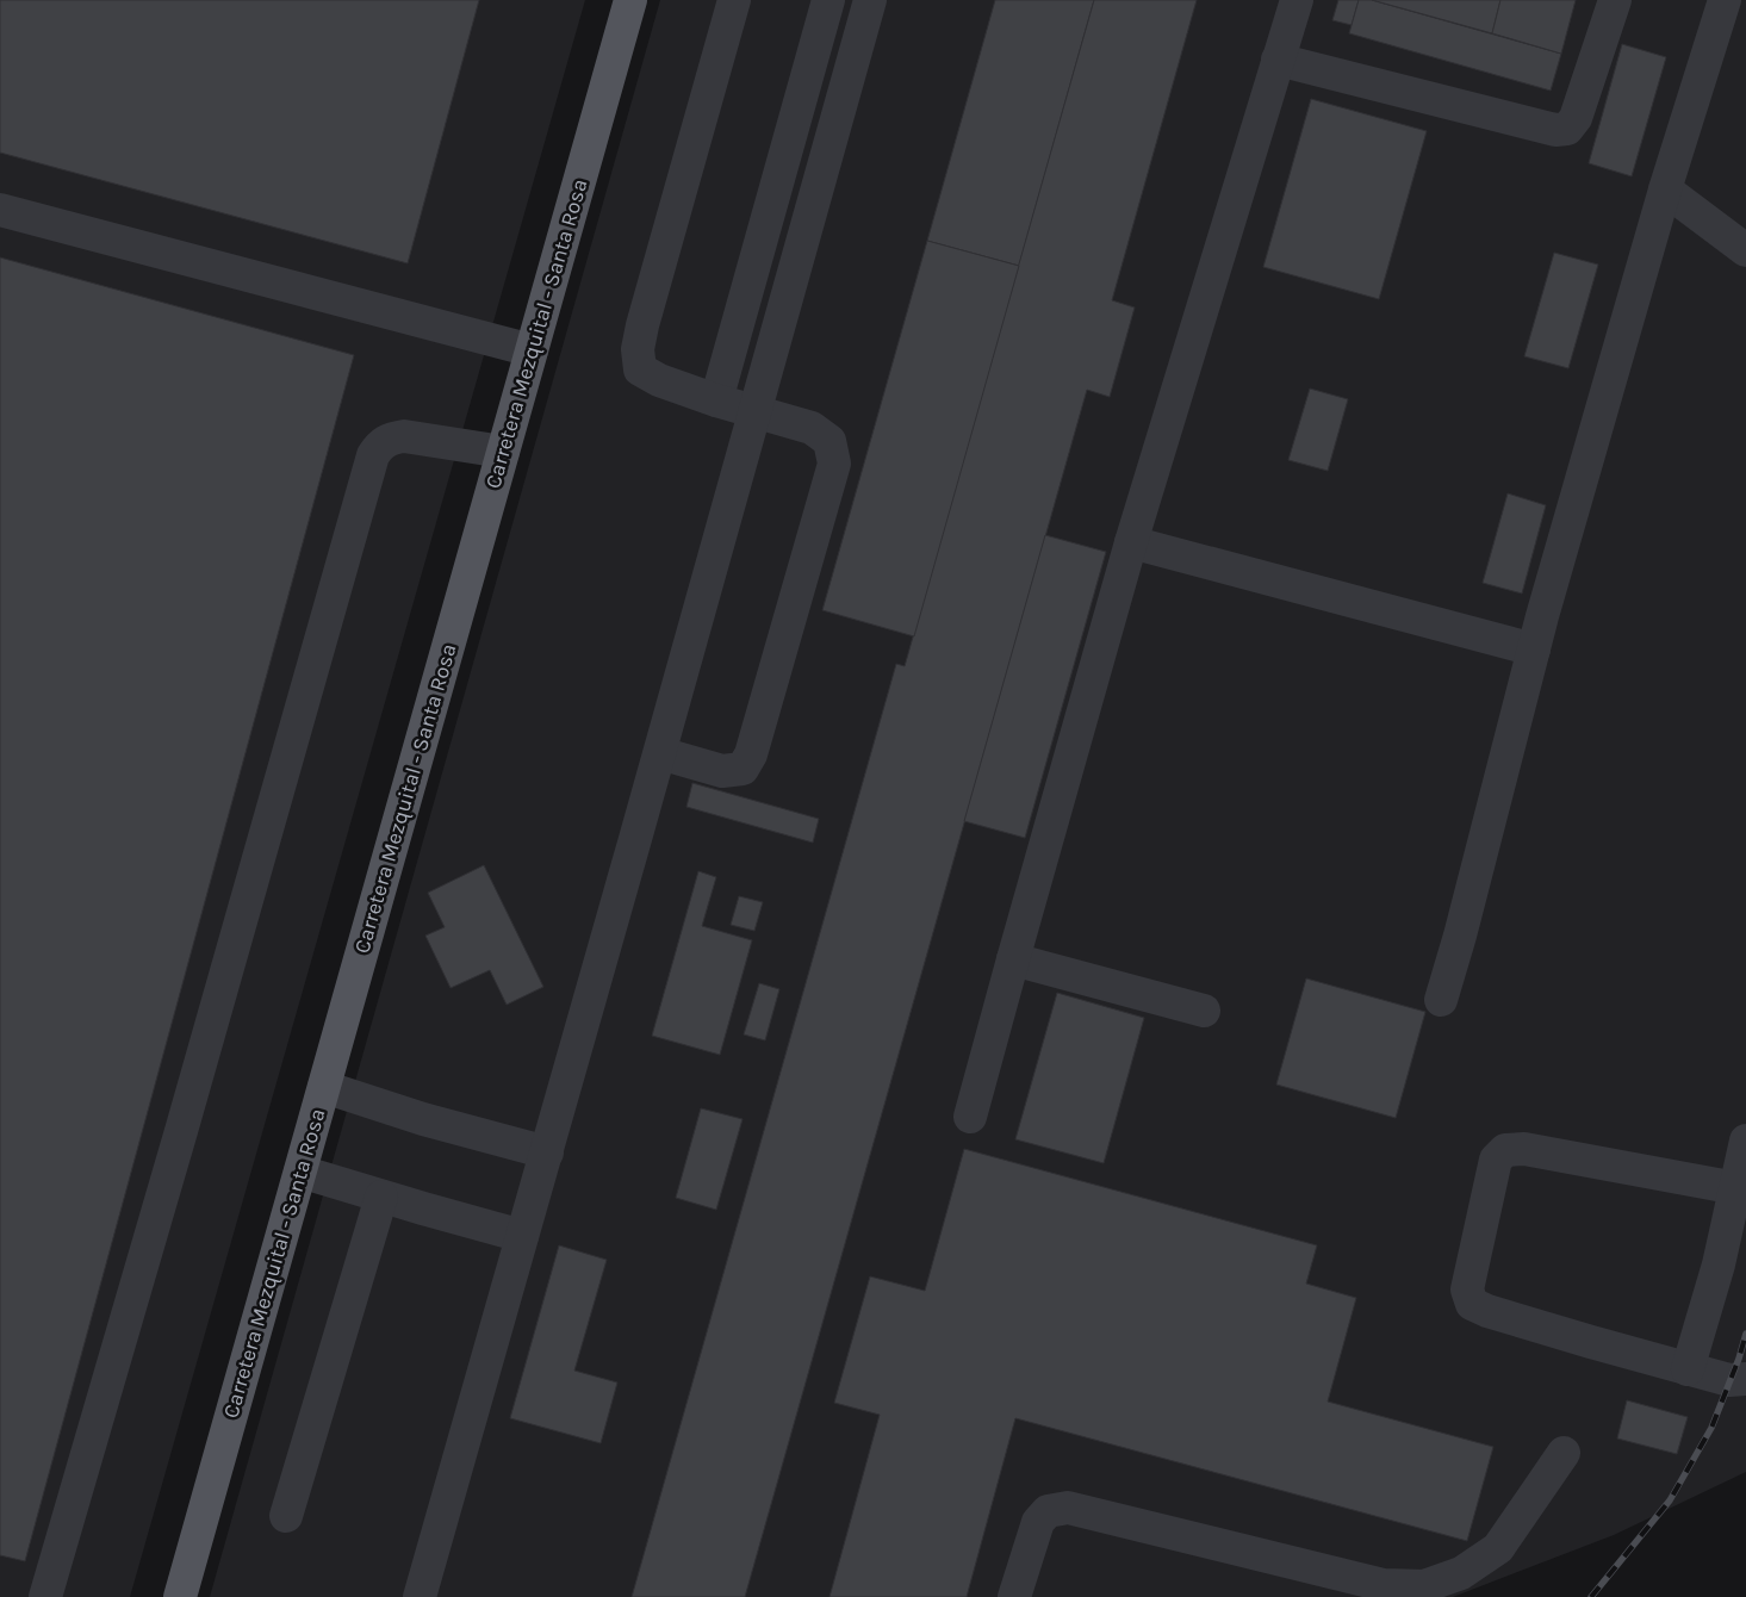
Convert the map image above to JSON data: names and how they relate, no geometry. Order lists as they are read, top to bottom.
{
  "streets": {
    "main road": ["Carretera Mezquital - Santa Rosa"]
  }
}
